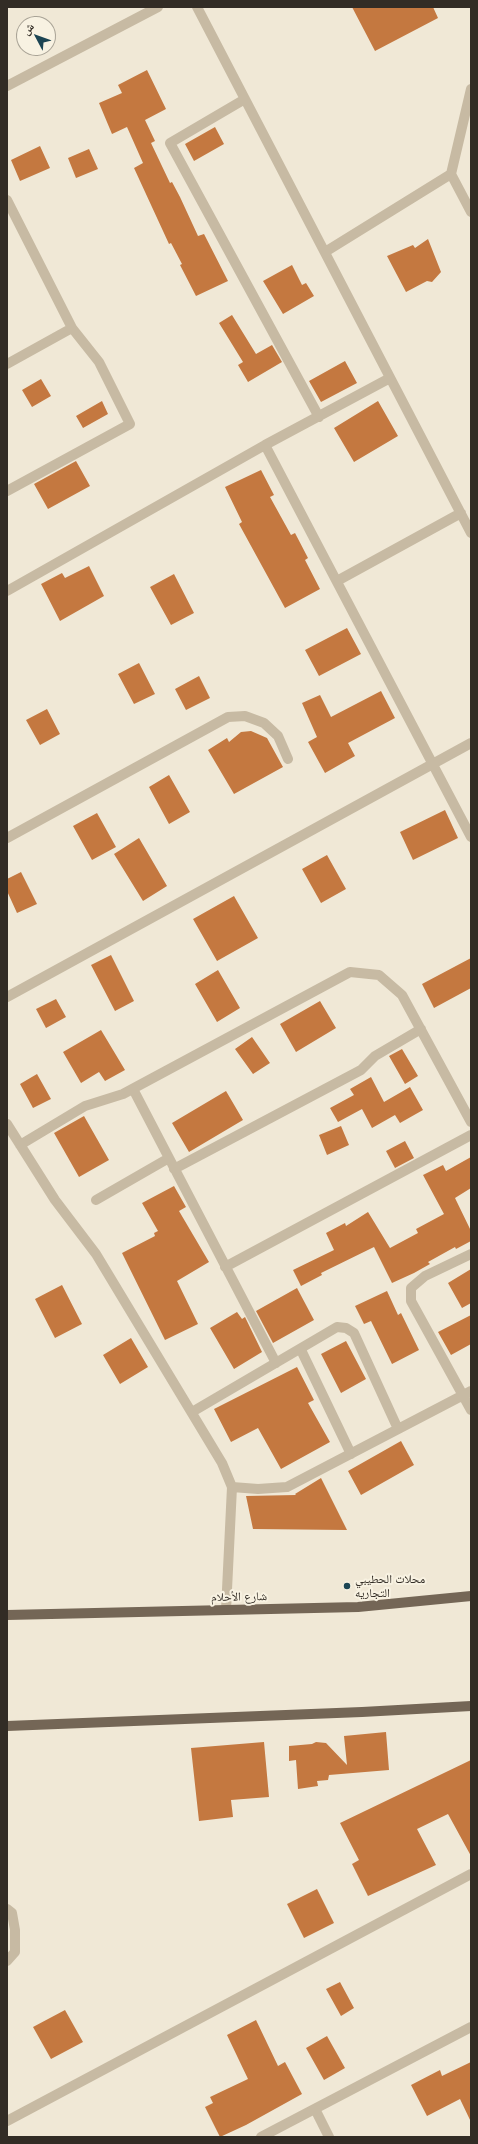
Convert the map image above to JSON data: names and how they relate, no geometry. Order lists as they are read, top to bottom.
{
  "streets": {
    "main road": ["شارع الأحلام"]
  },
  "places": ["محلات الحطيبي التجاريه"],
  "north": "top left"
}
